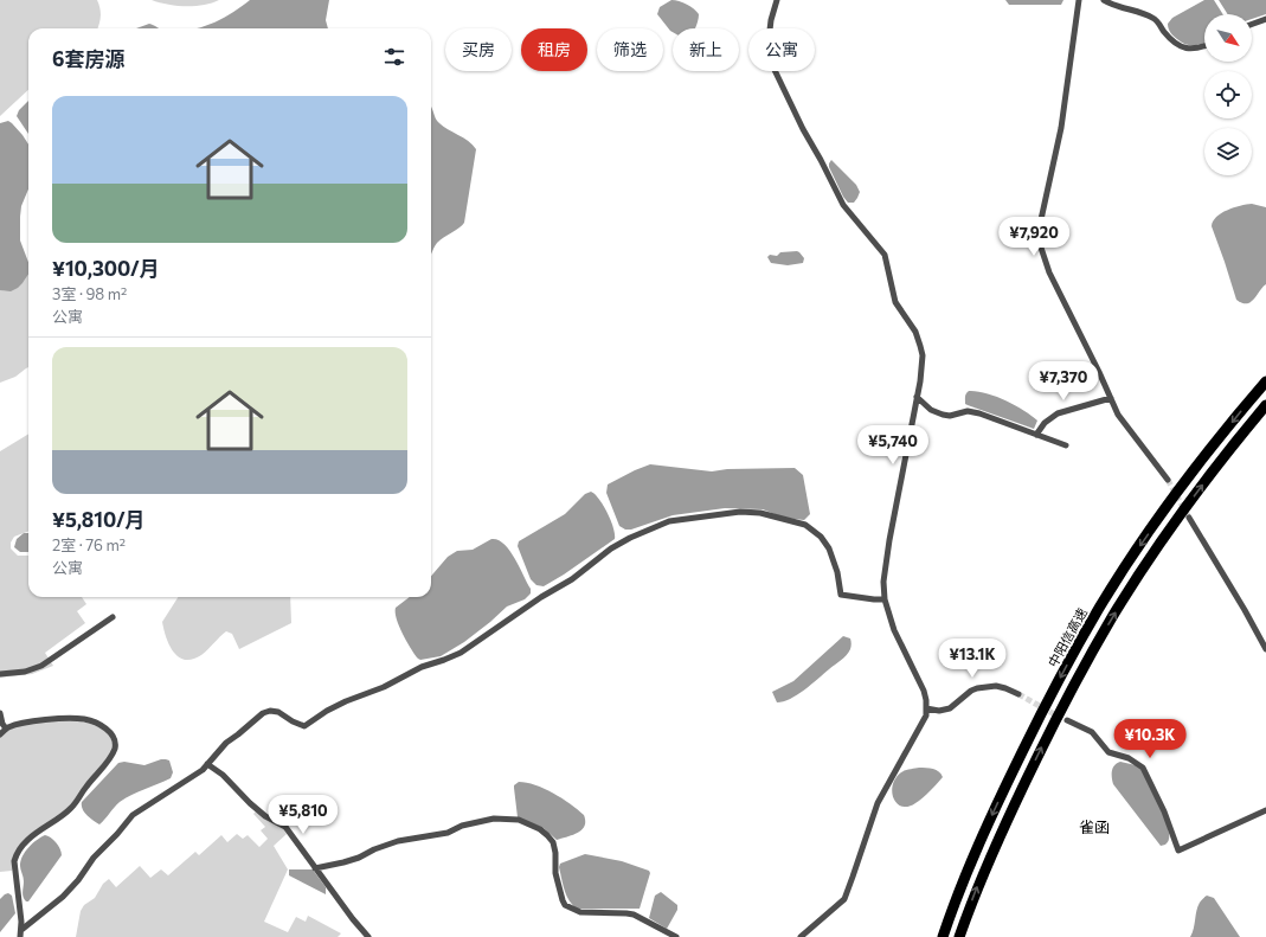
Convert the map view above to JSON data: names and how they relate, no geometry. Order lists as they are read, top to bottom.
{
  "streets": {
    "highway": ["中阳信高速"]
  },
  "districts": ["雀函"],
  "north": "bottom right",
  "page": {
    "chip": [
      "买房",
      "租房",
      "筛选",
      "新上",
      "公寓"
    ],
    "heading": "6套房源",
    "list": [
      {
        "name": "¥10,300/月",
        "note": "3室 · 98 m² · 公寓"
      },
      {
        "name": "¥5,810/月",
        "note": "2室 · 76 m² · 公寓"
      }
    ],
    "price": [
      "¥7,920",
      "¥7,370",
      "¥5,740",
      "¥13.1K",
      "¥10.3K",
      "¥5,810"
    ]
  }
}
